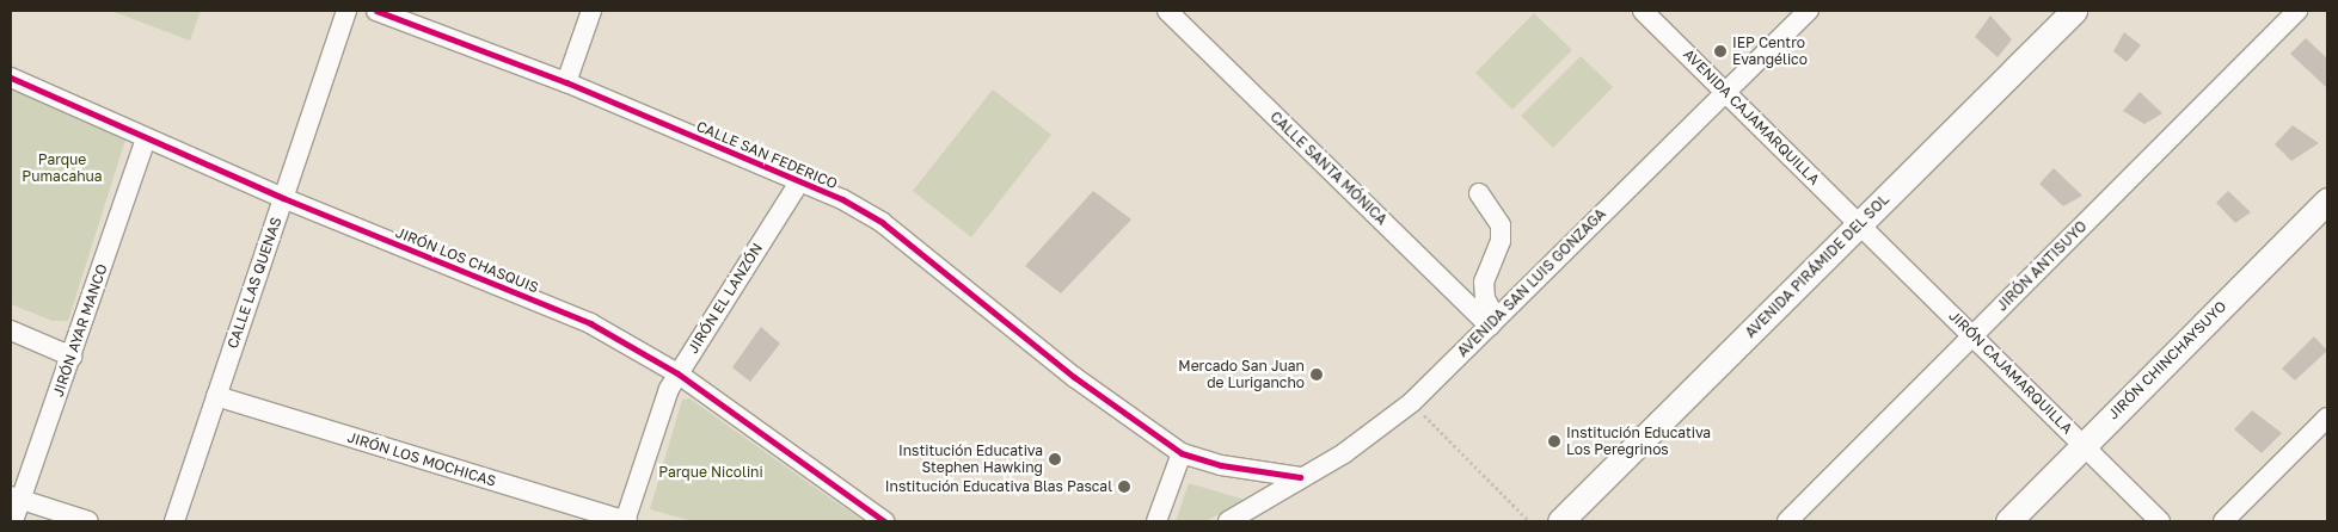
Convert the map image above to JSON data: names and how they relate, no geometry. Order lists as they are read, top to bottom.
{
  "streets": {
    "main road": ["AVENIDA PIRÁMIDE DEL SOL", "JIRÓN CHINCHAYSUYO"],
    "street": [
      "AVENIDA CAJAMARQUILLA",
      "CALLE SAN FEDERICO",
      "CALLE SANTA MÓNICA",
      "JIRÓN LOS CHASQUIS",
      "JIRÓN ANTISUYO",
      "CALLE LAS QUENAS",
      "AVENIDA SAN LUIS GONZAGA",
      "JIRÓN EL LANZÓN",
      "JIRÓN AYAR MANCO",
      "JIRÓN CAJAMARQUILLA",
      "JIRÓN LOS MOCHICAS"
    ]
  },
  "crossings": [
    ["AVENIDA CAJAMARQUILLA", "AVENIDA PIRÁMIDE DEL SOL"],
    ["AVENIDA CAJAMARQUILLA", "AVENIDA SAN LUIS GONZAGA"],
    ["AVENIDA CAJAMARQUILLA", "JIRÓN CAJAMARQUILLA"],
    ["CALLE SAN FEDERICO", "AVENIDA SAN LUIS GONZAGA"],
    ["CALLE SAN FEDERICO", "JIRÓN EL LANZÓN"],
    ["CALLE SANTA MÓNICA", "AVENIDA SAN LUIS GONZAGA"],
    ["JIRÓN LOS CHASQUIS", "CALLE LAS QUENAS"],
    ["JIRÓN LOS CHASQUIS", "JIRÓN EL LANZÓN"],
    ["JIRÓN LOS CHASQUIS", "JIRÓN AYAR MANCO"],
    ["AVENIDA PIRÁMIDE DEL SOL", "JIRÓN CAJAMARQUILLA"],
    ["JIRÓN ANTISUYO", "JIRÓN CAJAMARQUILLA"],
    ["CALLE LAS QUENAS", "JIRÓN LOS MOCHICAS"],
    ["JIRÓN EL LANZÓN", "JIRÓN LOS MOCHICAS"],
    ["JIRÓN CHINCHAYSUYO", "JIRÓN CAJAMARQUILLA"]
  ],
  "parks": ["Parque Pumacahua", "Parque Nicolini"],
  "places": [
    "IEP Centro Evangélico",
    "Mercado San Juan de Lurigancho",
    "Institución Educativa Los Peregrinos",
    "Institución Educativa Stephen Hawking",
    "Institución Educativa Blas Pascal"
  ]
}
